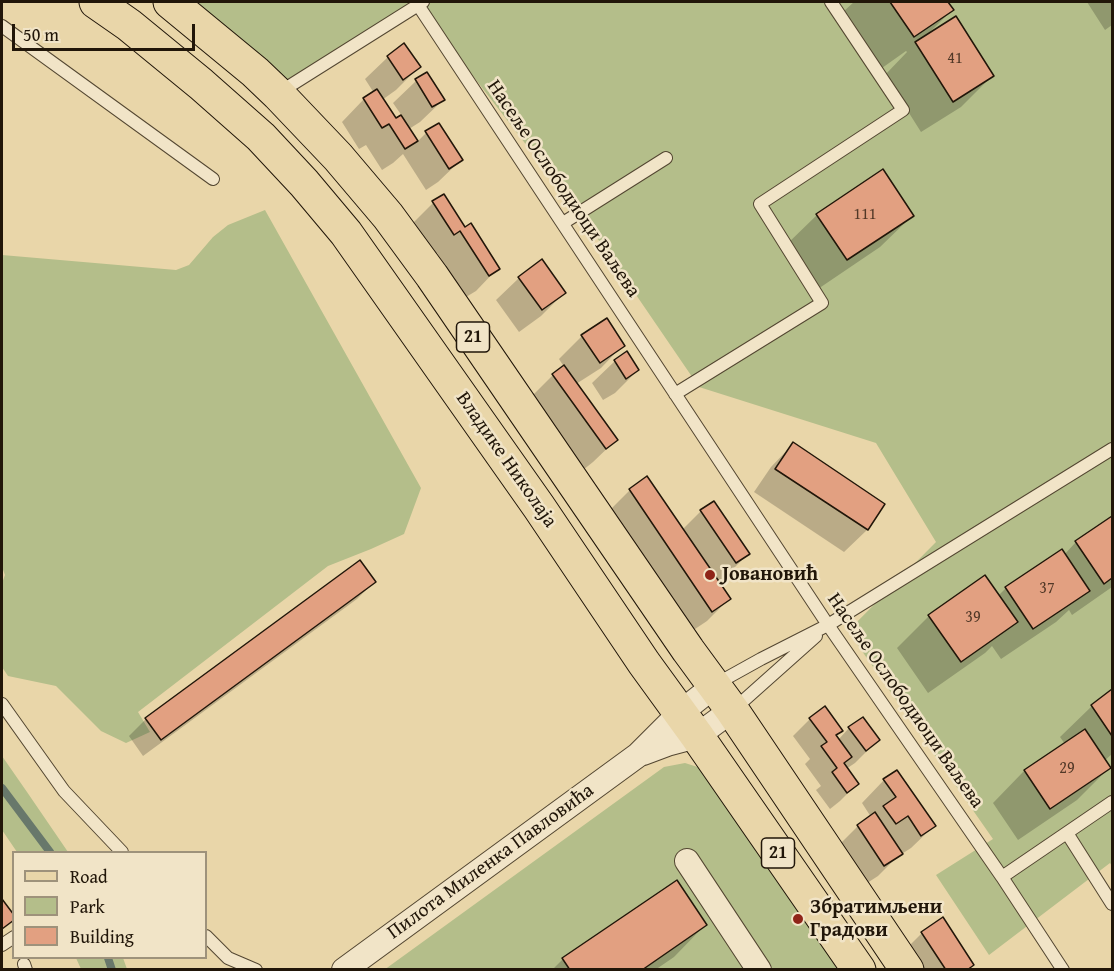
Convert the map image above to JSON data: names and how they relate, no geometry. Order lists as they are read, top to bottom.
{
  "streets": {
    "main road": ["21", "Владике Николаја"],
    "street": ["Пилота Миленка Павловића"],
    "lane": ["Насеље Ослободиоци Ваљева"]
  },
  "crossings": [
    ["Насеље Ослободиоци Ваљева", "21"],
    ["21", "Пилота Миленка Павловића"],
    ["Владике Николаја", "Пилота Миленка Павловића"]
  ],
  "places": ["Јовановић", "Збратимљени Градови"],
  "house_numbers": [
    "41",
    "111",
    "37",
    "39",
    "29"
  ],
  "legend": ["Road", "Park", "Building"],
  "scale_bar": "50 m"
}
